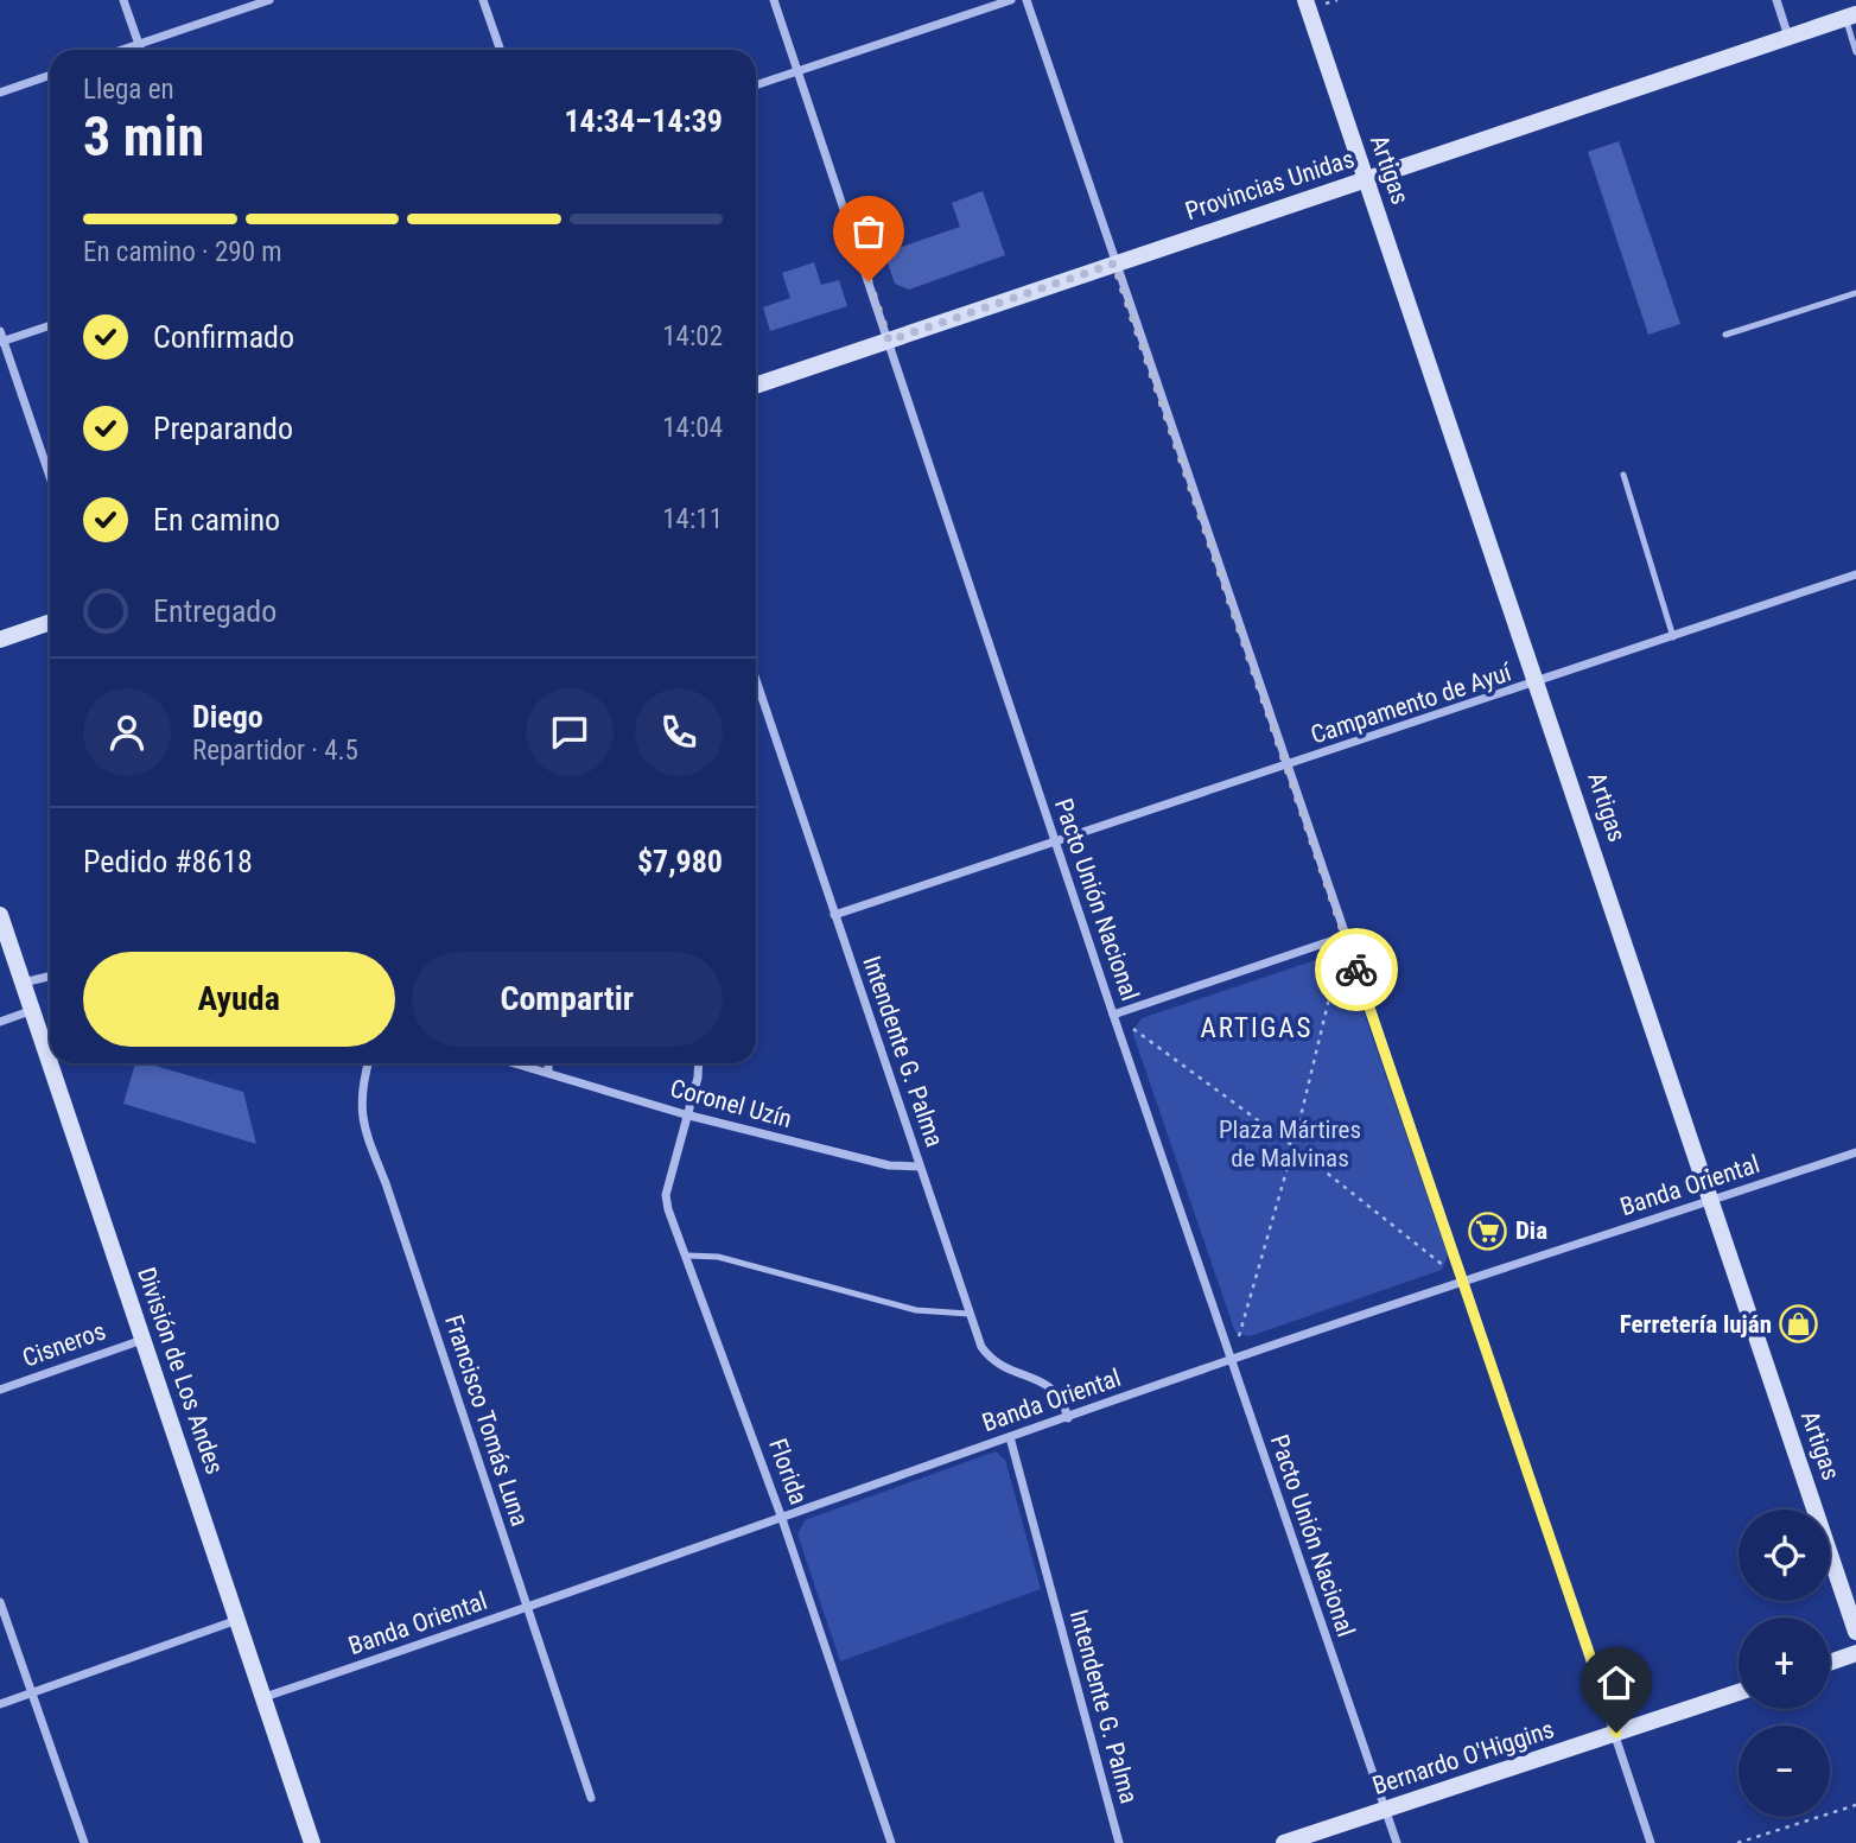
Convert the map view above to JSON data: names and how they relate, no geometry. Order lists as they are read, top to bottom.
{
  "streets": {
    "street": [
      "Artigas",
      "Provincias Unidas",
      "Campamento de Ayuí",
      "Pacto Unión Nacional",
      "Intendente G. Palma",
      "Coronel Uzín",
      "Banda Oriental",
      "Cisneros",
      "División de Los Andes",
      "Francisco Tomás Luna",
      "Florida",
      "Bernardo O'Higgins"
    ]
  },
  "crossings": [
    ["Artigas", "Provincias Unidas"],
    ["Artigas", "Campamento de Ayuí"],
    ["Artigas", "Banda Oriental"],
    ["Provincias Unidas", "Pacto Unión Nacional"],
    ["Campamento de Ayuí", "Pacto Unión Nacional"],
    ["Campamento de Ayuí", "Intendente G. Palma"],
    ["Pacto Unión Nacional", "Banda Oriental"],
    ["Pacto Unión Nacional", "Bernardo O'Higgins"],
    ["Intendente G. Palma", "Coronel Uzín"],
    ["Intendente G. Palma", "Banda Oriental"],
    ["Coronel Uzín", "Florida"],
    ["Banda Oriental", "División de Los Andes"],
    ["Banda Oriental", "Francisco Tomás Luna"],
    ["Banda Oriental", "Florida"],
    ["Cisneros", "División de Los Andes"]
  ],
  "districts": ["ARTIGAS"],
  "parks": ["Plaza Mártires de Malvinas"],
  "places": {
    "supermarket": ["Dia"],
    "shop": ["Ferretería luján"]
  },
  "page": {
    "heading": ["3 min", "Llega en", "14:34–14:39"],
    "panel": [
      "Diego",
      "Repartidor · 4.5",
      "Pedido #8618",
      "$7,980"
    ],
    "bar": "En camino · 290 m",
    "list": [
      ["Confirmado", "14:02"],
      ["Preparando", "14:04"],
      ["En camino", "14:11"],
      "Entregado"
    ],
    "buttons": ["Ayuda", "Compartir"],
    "map_buttons": ["+", "−"]
  }
}
